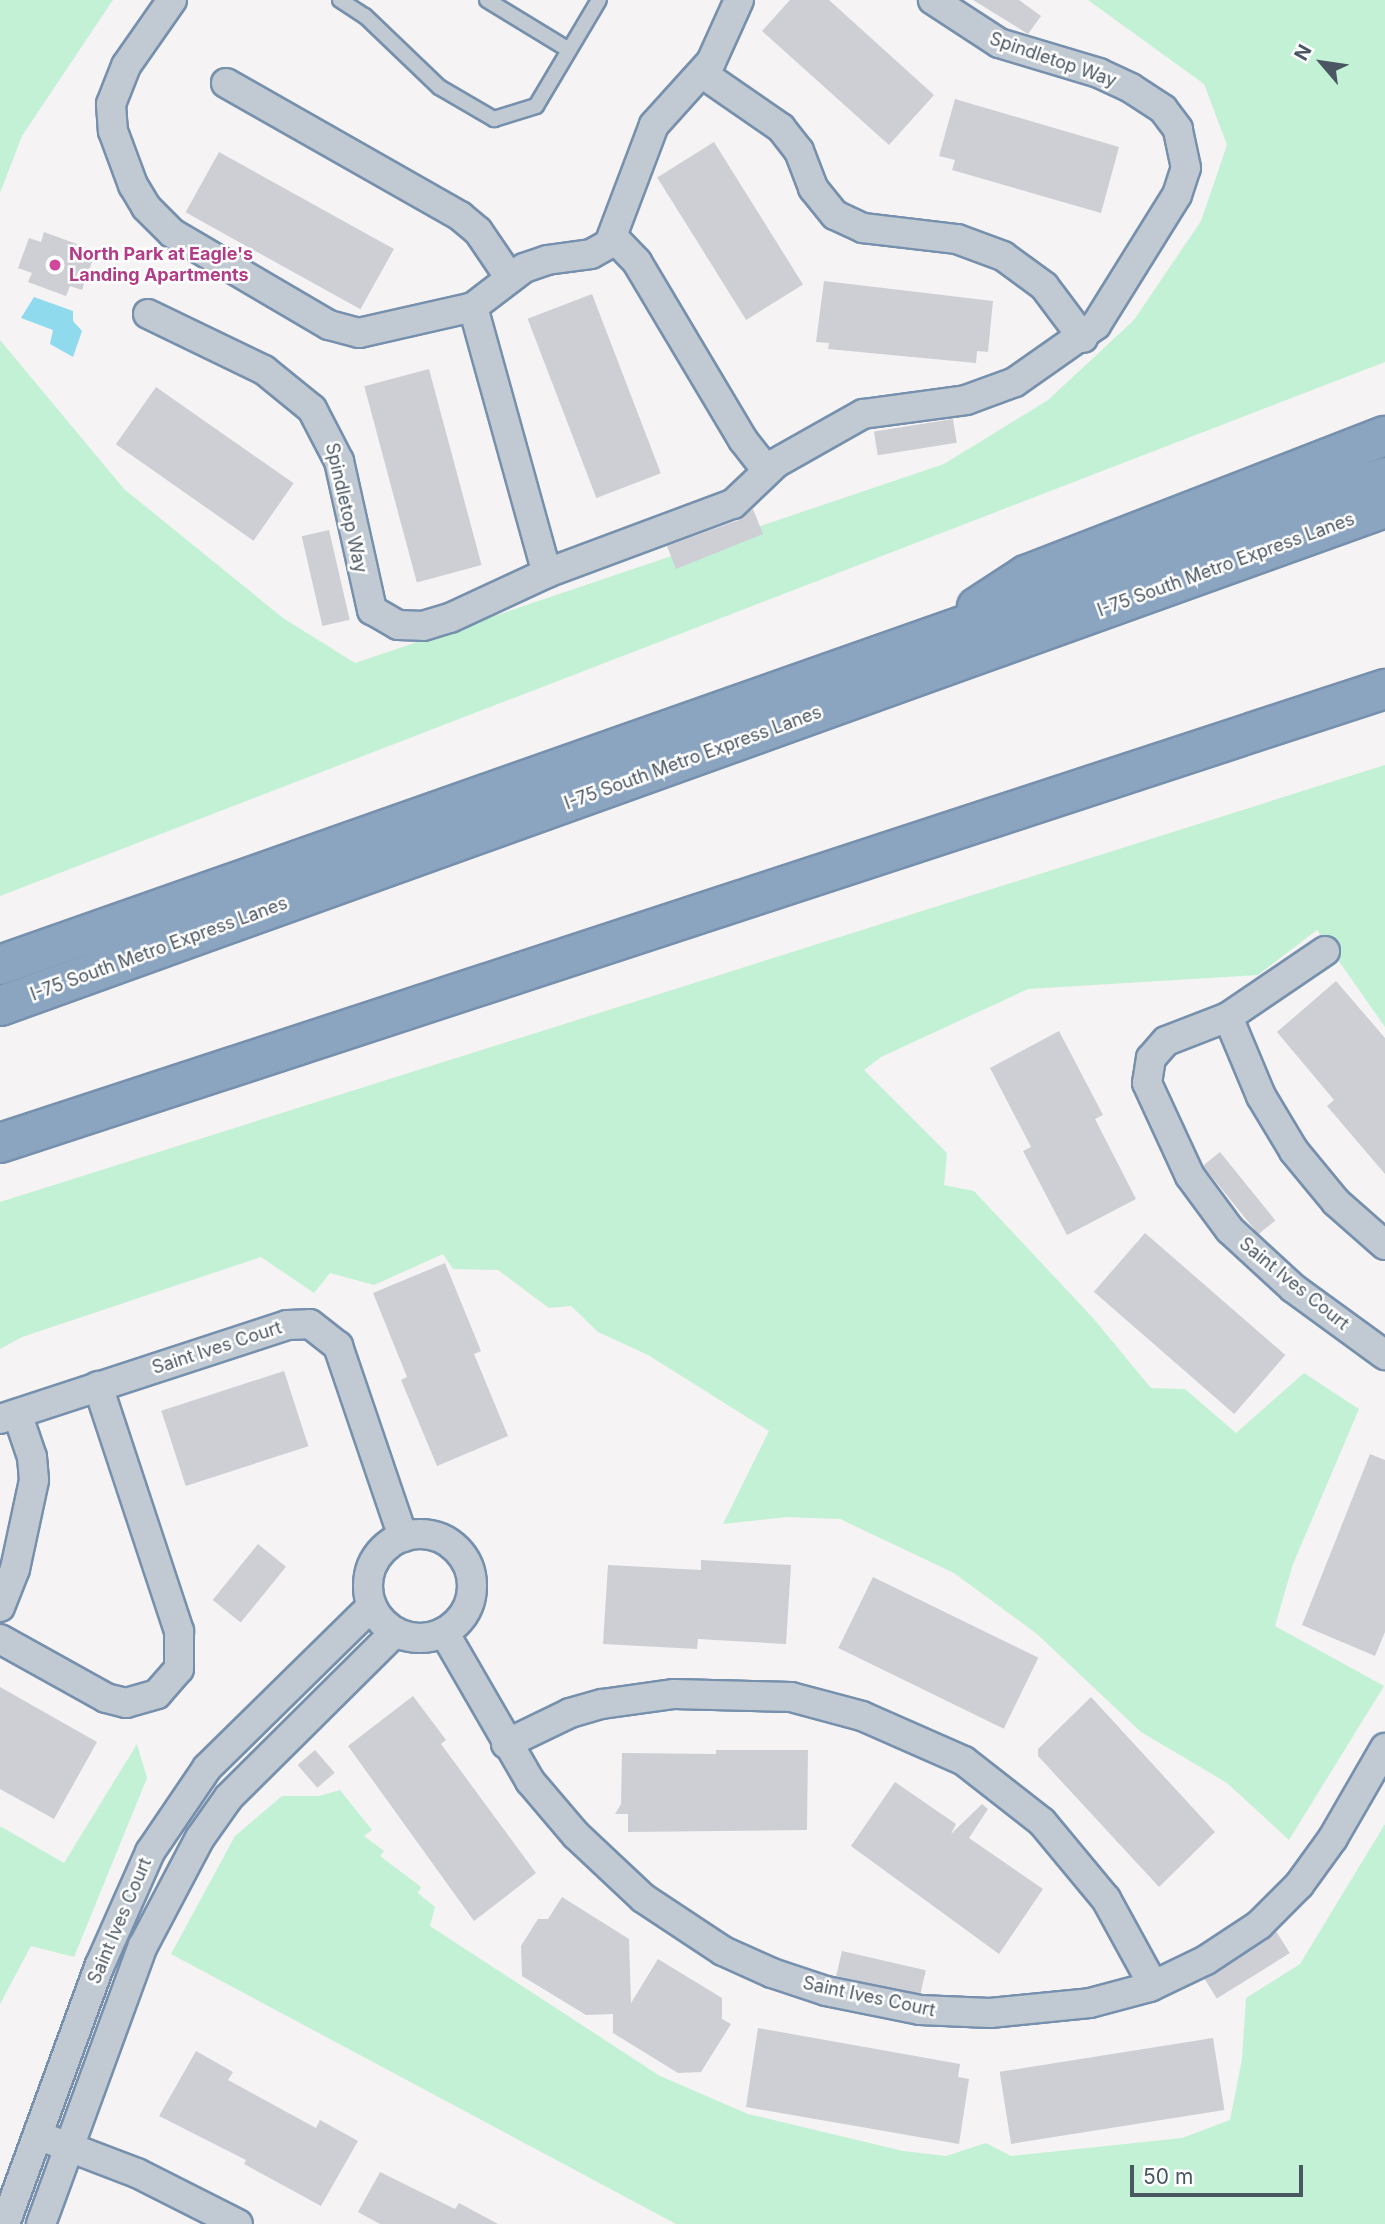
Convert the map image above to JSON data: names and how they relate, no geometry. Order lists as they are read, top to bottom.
{
  "streets": {
    "highway": ["I-75 South Metro Express Lanes"],
    "street": ["Spindletop Way", "Saint Ives Court"]
  },
  "places": ["North Park at Eagle's Landing Apartments"],
  "scale_bar": "50 m",
  "north": "top left"
}
